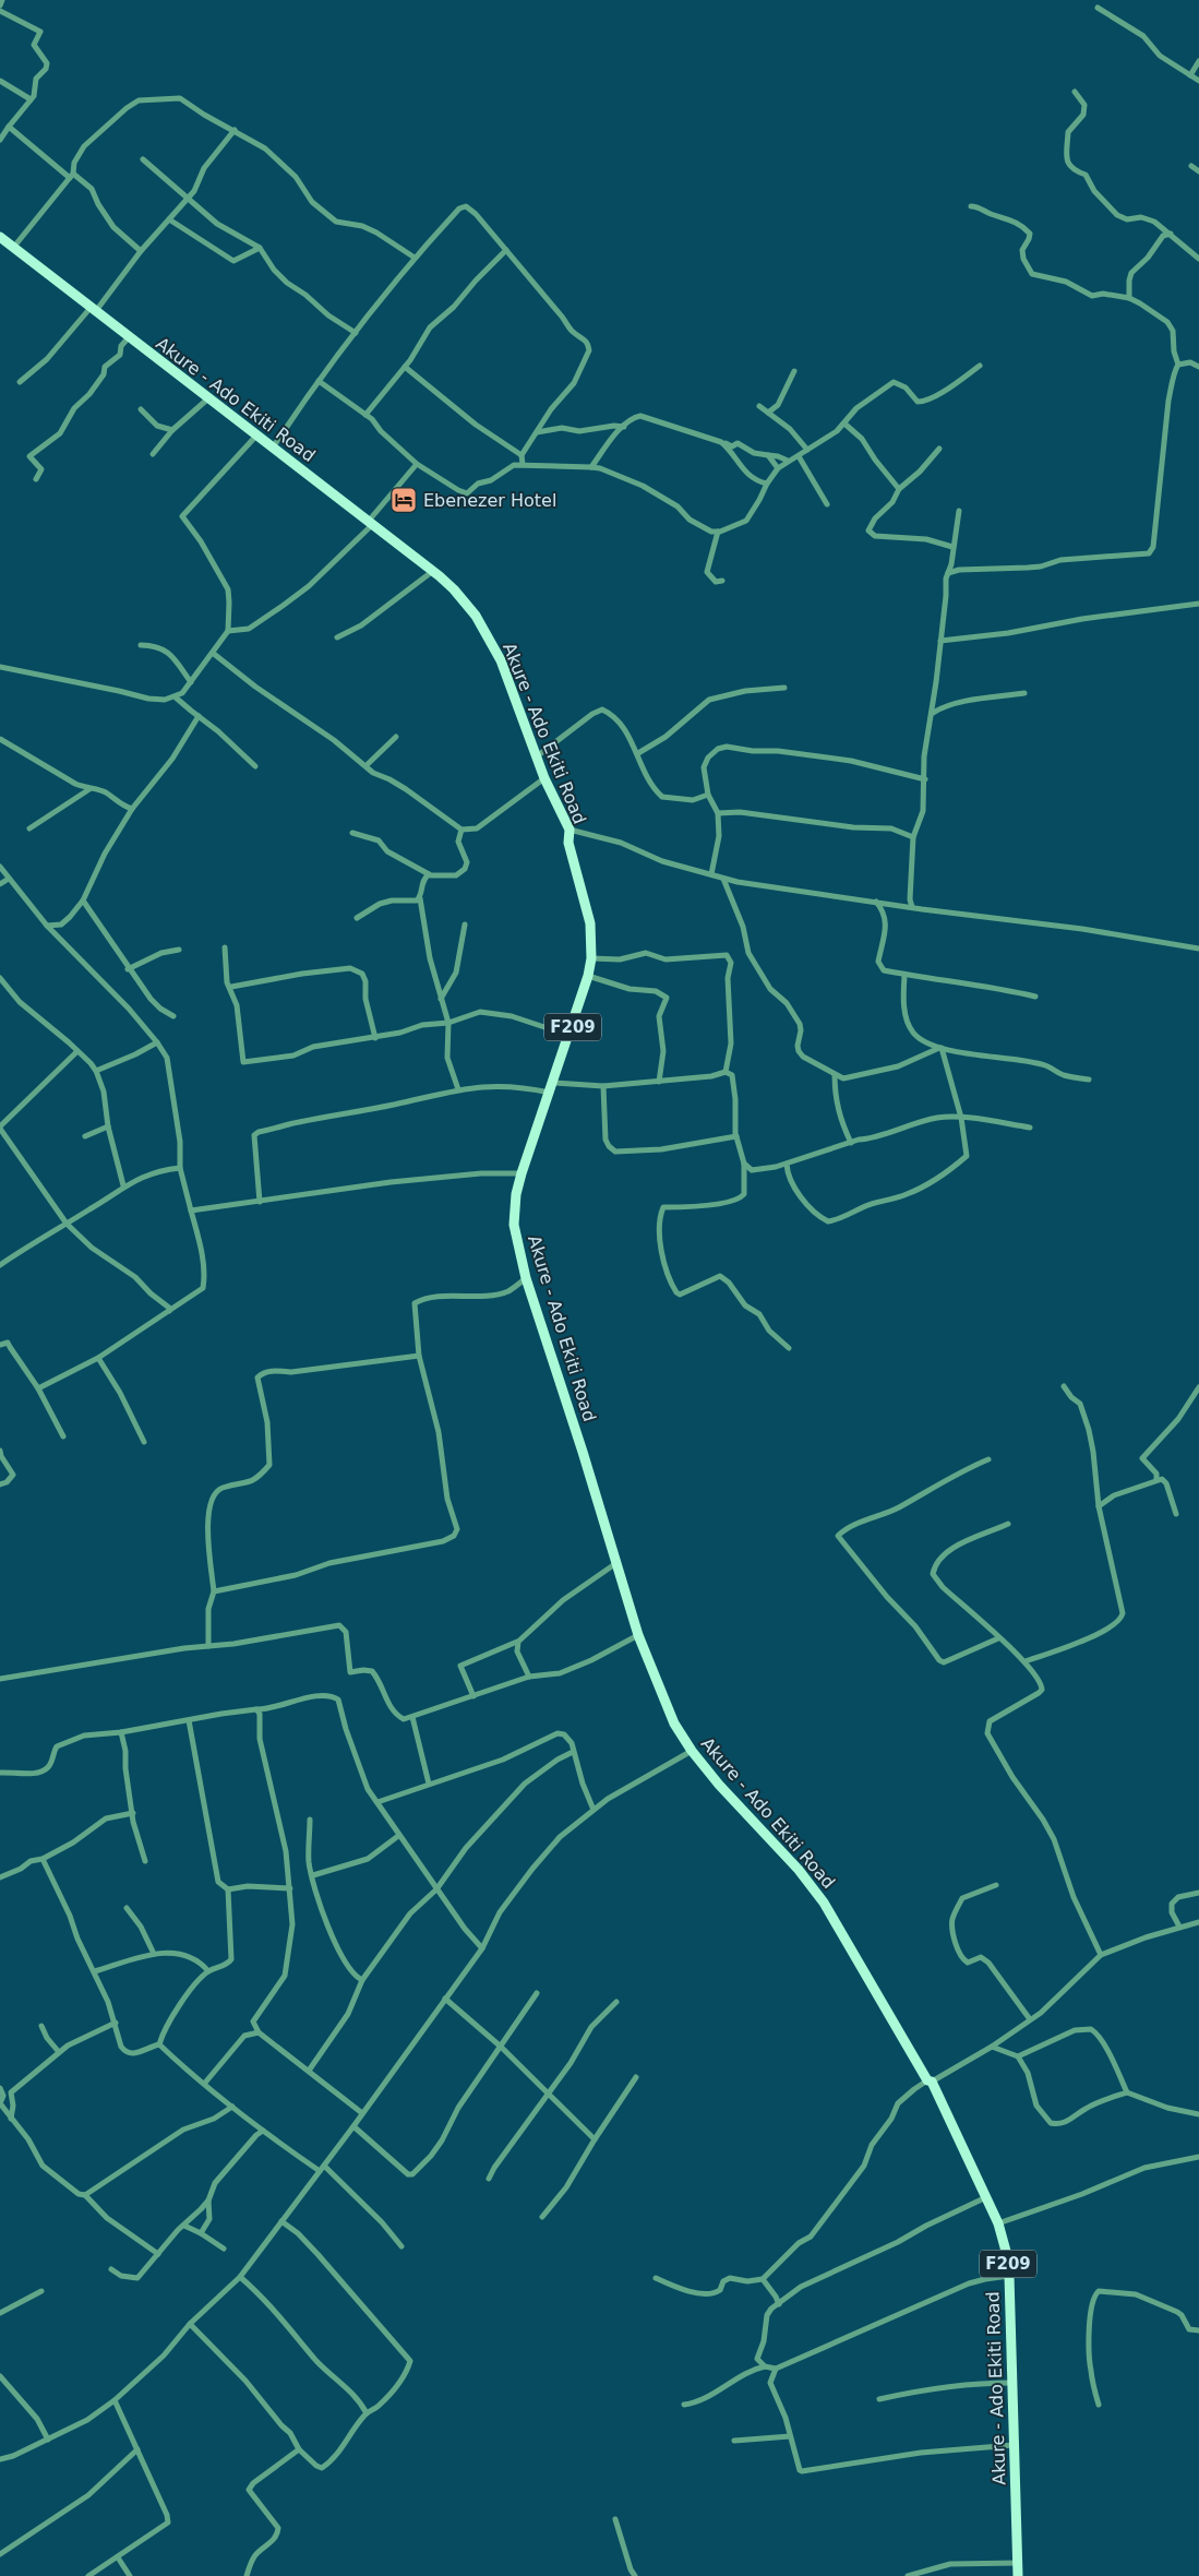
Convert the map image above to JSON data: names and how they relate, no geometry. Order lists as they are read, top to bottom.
{
  "streets": {
    "main road": ["Akure - Ado Ekiti Road", "F209"]
  },
  "places": {
    "hotel": ["Ebenezer Hotel"]
  }
}
